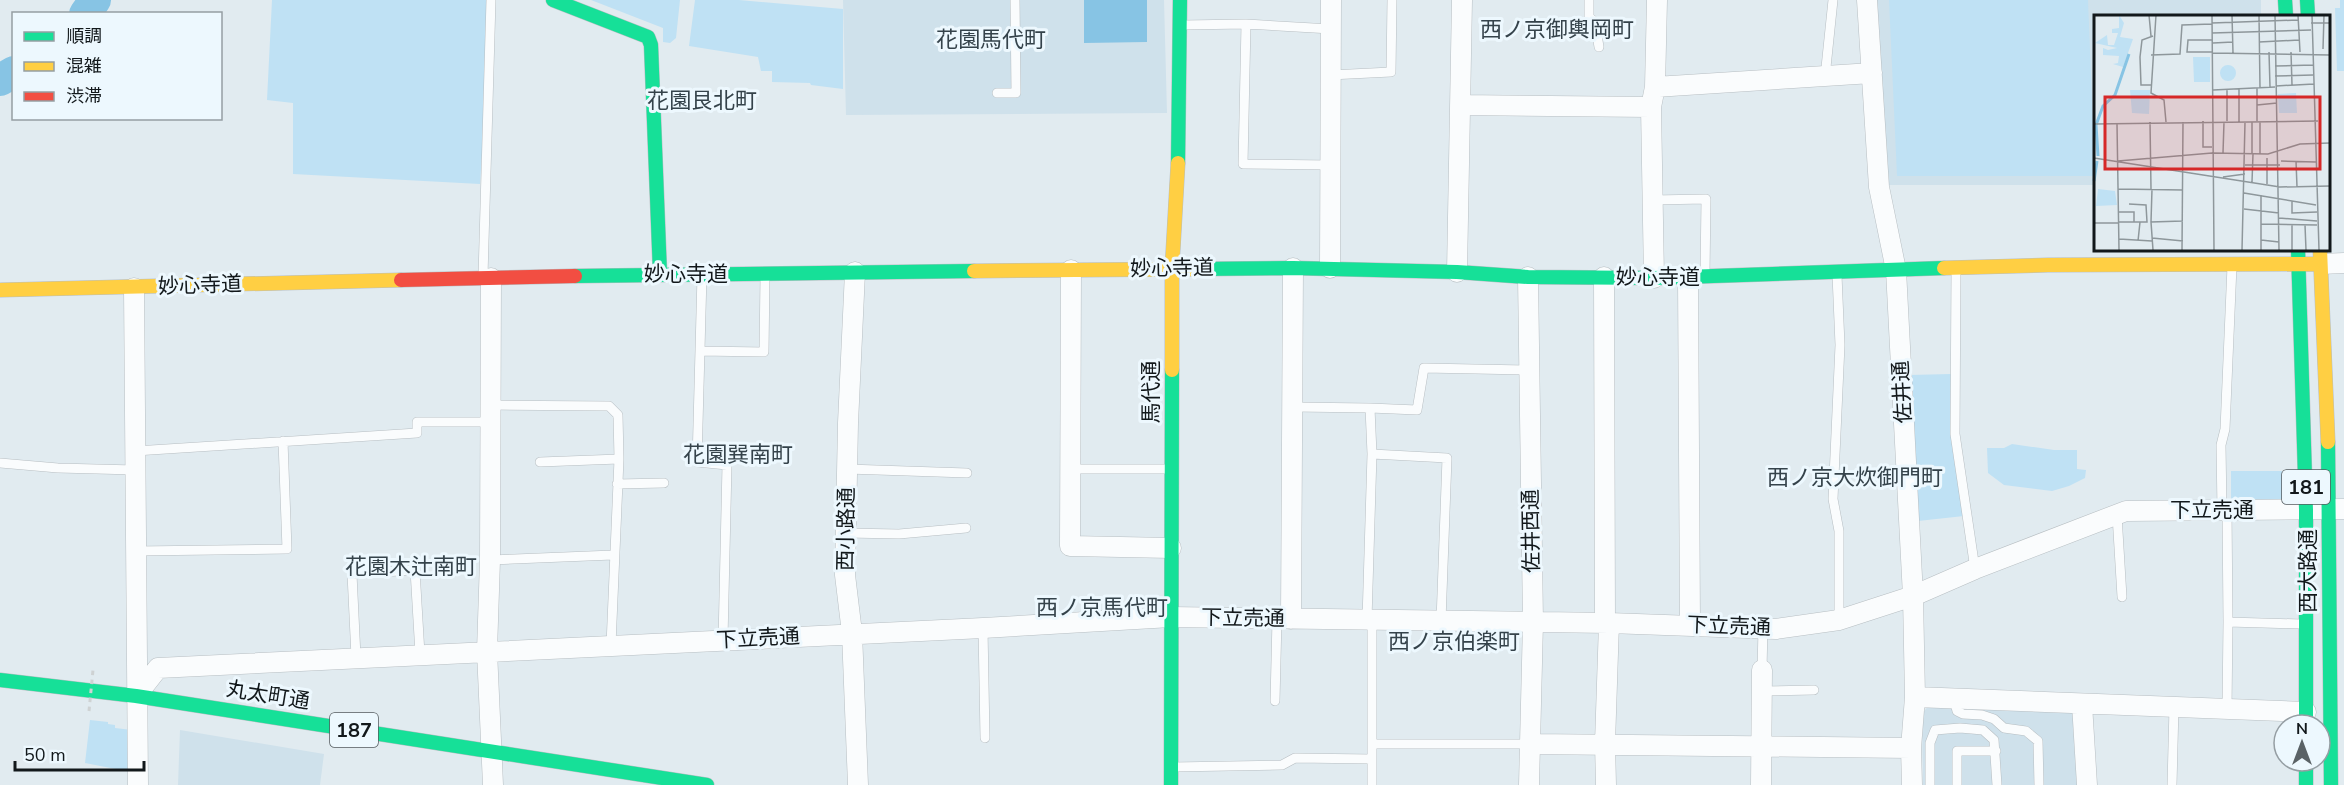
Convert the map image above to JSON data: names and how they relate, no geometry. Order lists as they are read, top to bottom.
{
  "streets": {
    "main road": [
      "妙心寺道",
      "馬代通",
      "181",
      "西大路通",
      "丸太町通",
      "187"
    ],
    "street": [
      "佐井通",
      "下立売通",
      "西小路通",
      "佐井西通"
    ]
  },
  "crossings": [
    ["妙心寺道", "馬代通"],
    ["妙心寺道", "佐井通"],
    ["妙心寺道", "西小路通"],
    ["妙心寺道", "佐井西通"],
    ["妙心寺道", "西大路通"],
    ["馬代通", "下立売通"],
    ["佐井通", "下立売通"],
    ["下立売通", "西小路通"],
    ["下立売通", "佐井西通"],
    ["下立売通", "西大路通"],
    ["下立売通", "丸太町通"]
  ],
  "districts": [
    "西ノ京御輿岡町",
    "花園馬代町",
    "花園艮北町",
    "花園巽南町",
    "西ノ京大炊御門町",
    "花園木辻南町",
    "西ノ京馬代町",
    "西ノ京伯楽町"
  ],
  "legend": ["順調", "混雑", "渋滞"],
  "scale_bar": "50 m",
  "north": "top"
}
